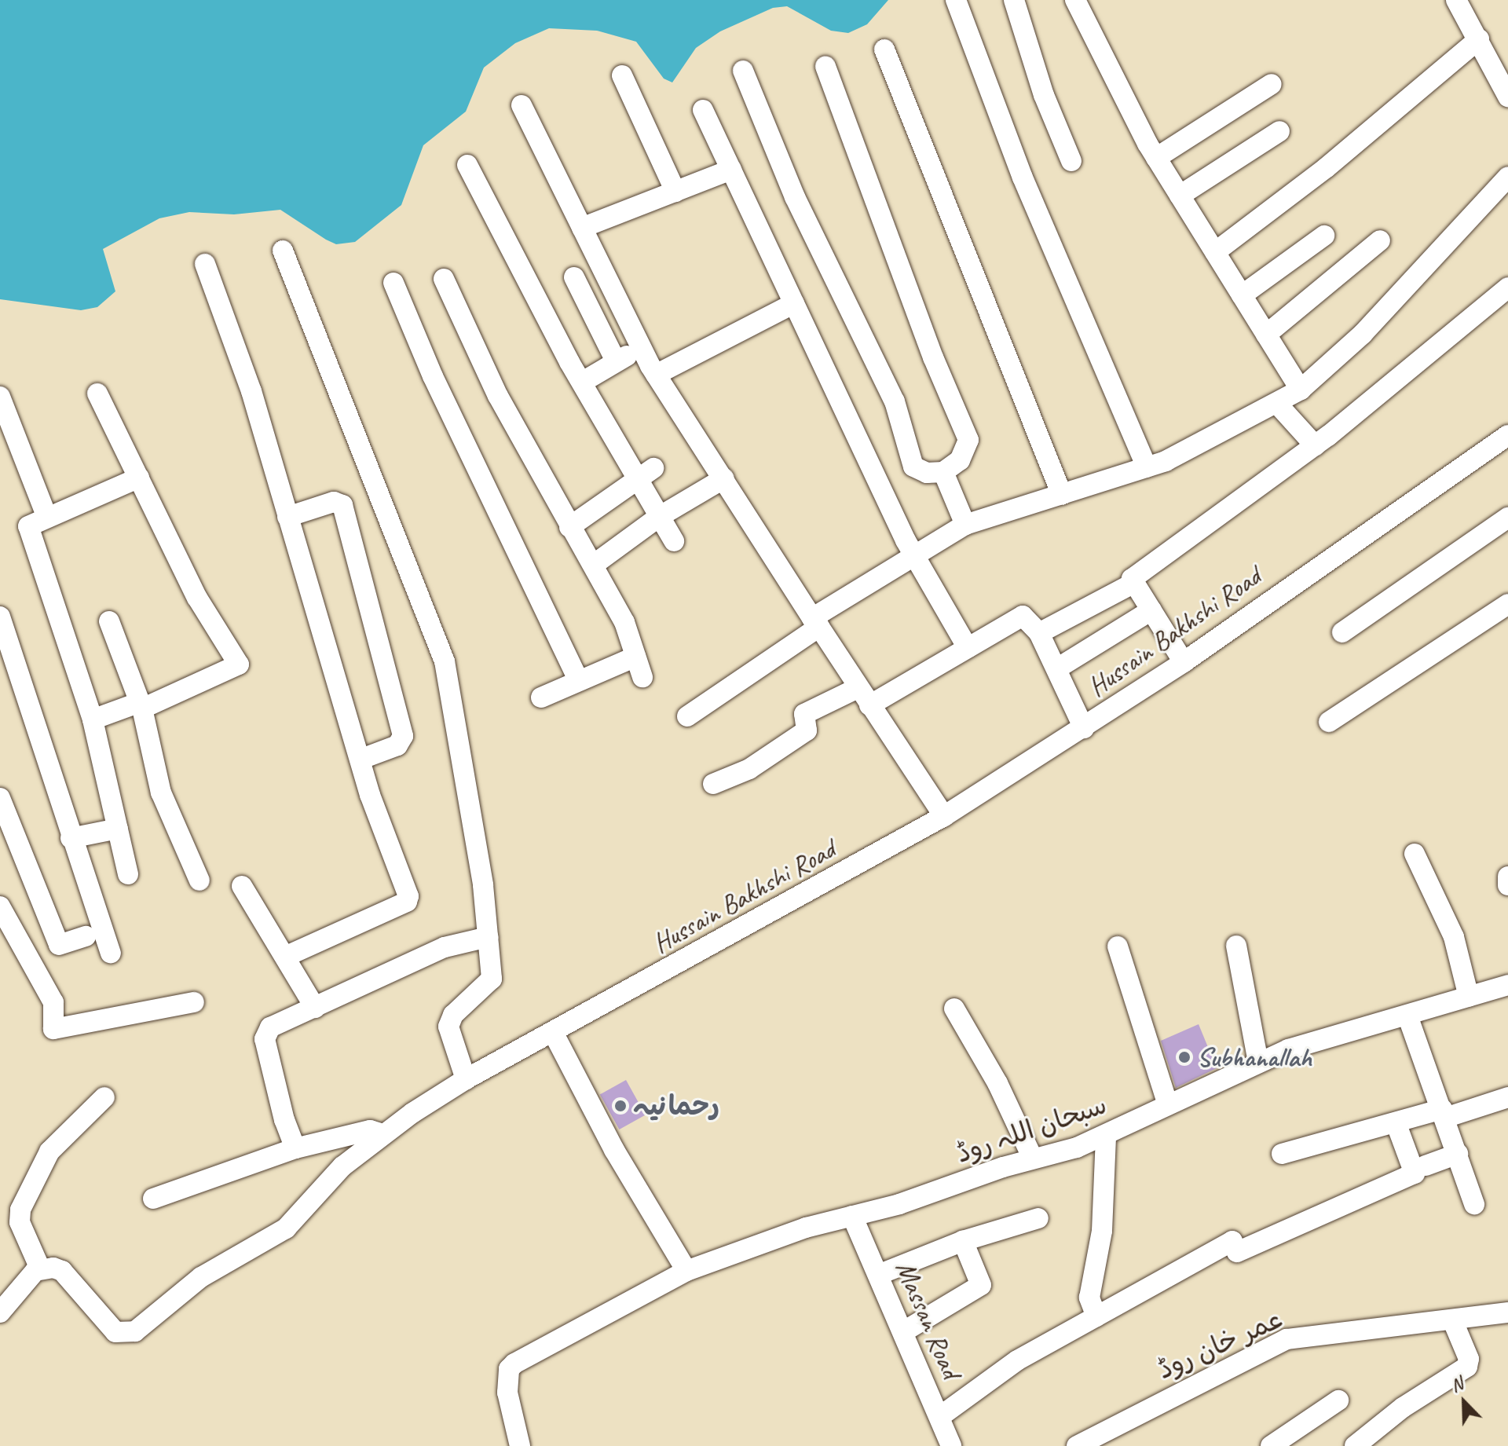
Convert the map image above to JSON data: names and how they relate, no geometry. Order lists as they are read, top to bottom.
{
  "streets": {
    "street": [
      "Hussain Bakhshi Road",
      "سبحان اللہ روڈ",
      "Massan Road",
      "عمر خان روڈ"
    ]
  },
  "crossings": [
    ["سبحان اللہ روڈ", "Massan Road"]
  ],
  "places": ["Subhanallah", "رحمانیہ"],
  "north": "top left"
}
